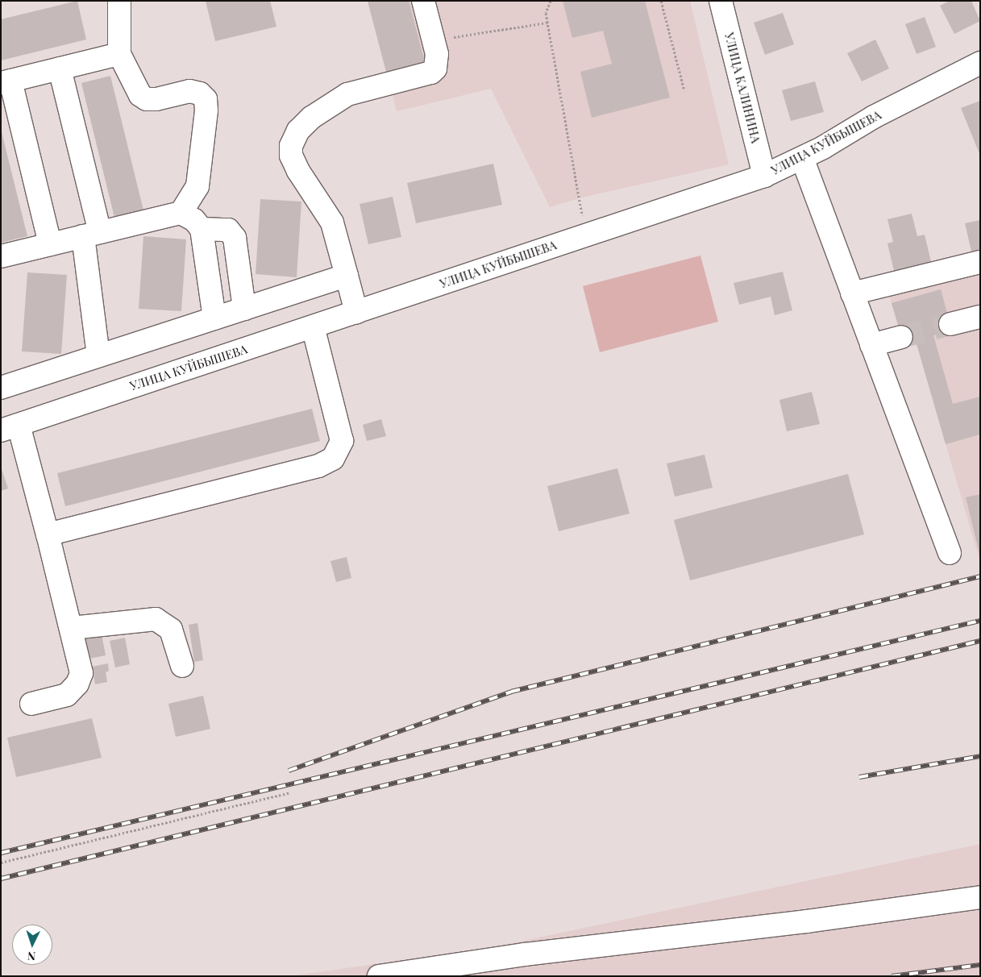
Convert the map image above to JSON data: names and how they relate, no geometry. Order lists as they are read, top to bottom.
{
  "streets": {
    "street": ["УЛИЦА КАЛИНИНА", "УЛИЦА КУЙБЫШЕВА"]
  },
  "crossings": [
    ["УЛИЦА КАЛИНИНА", "УЛИЦА КУЙБЫШЕВА"]
  ],
  "north": "bottom"
}
